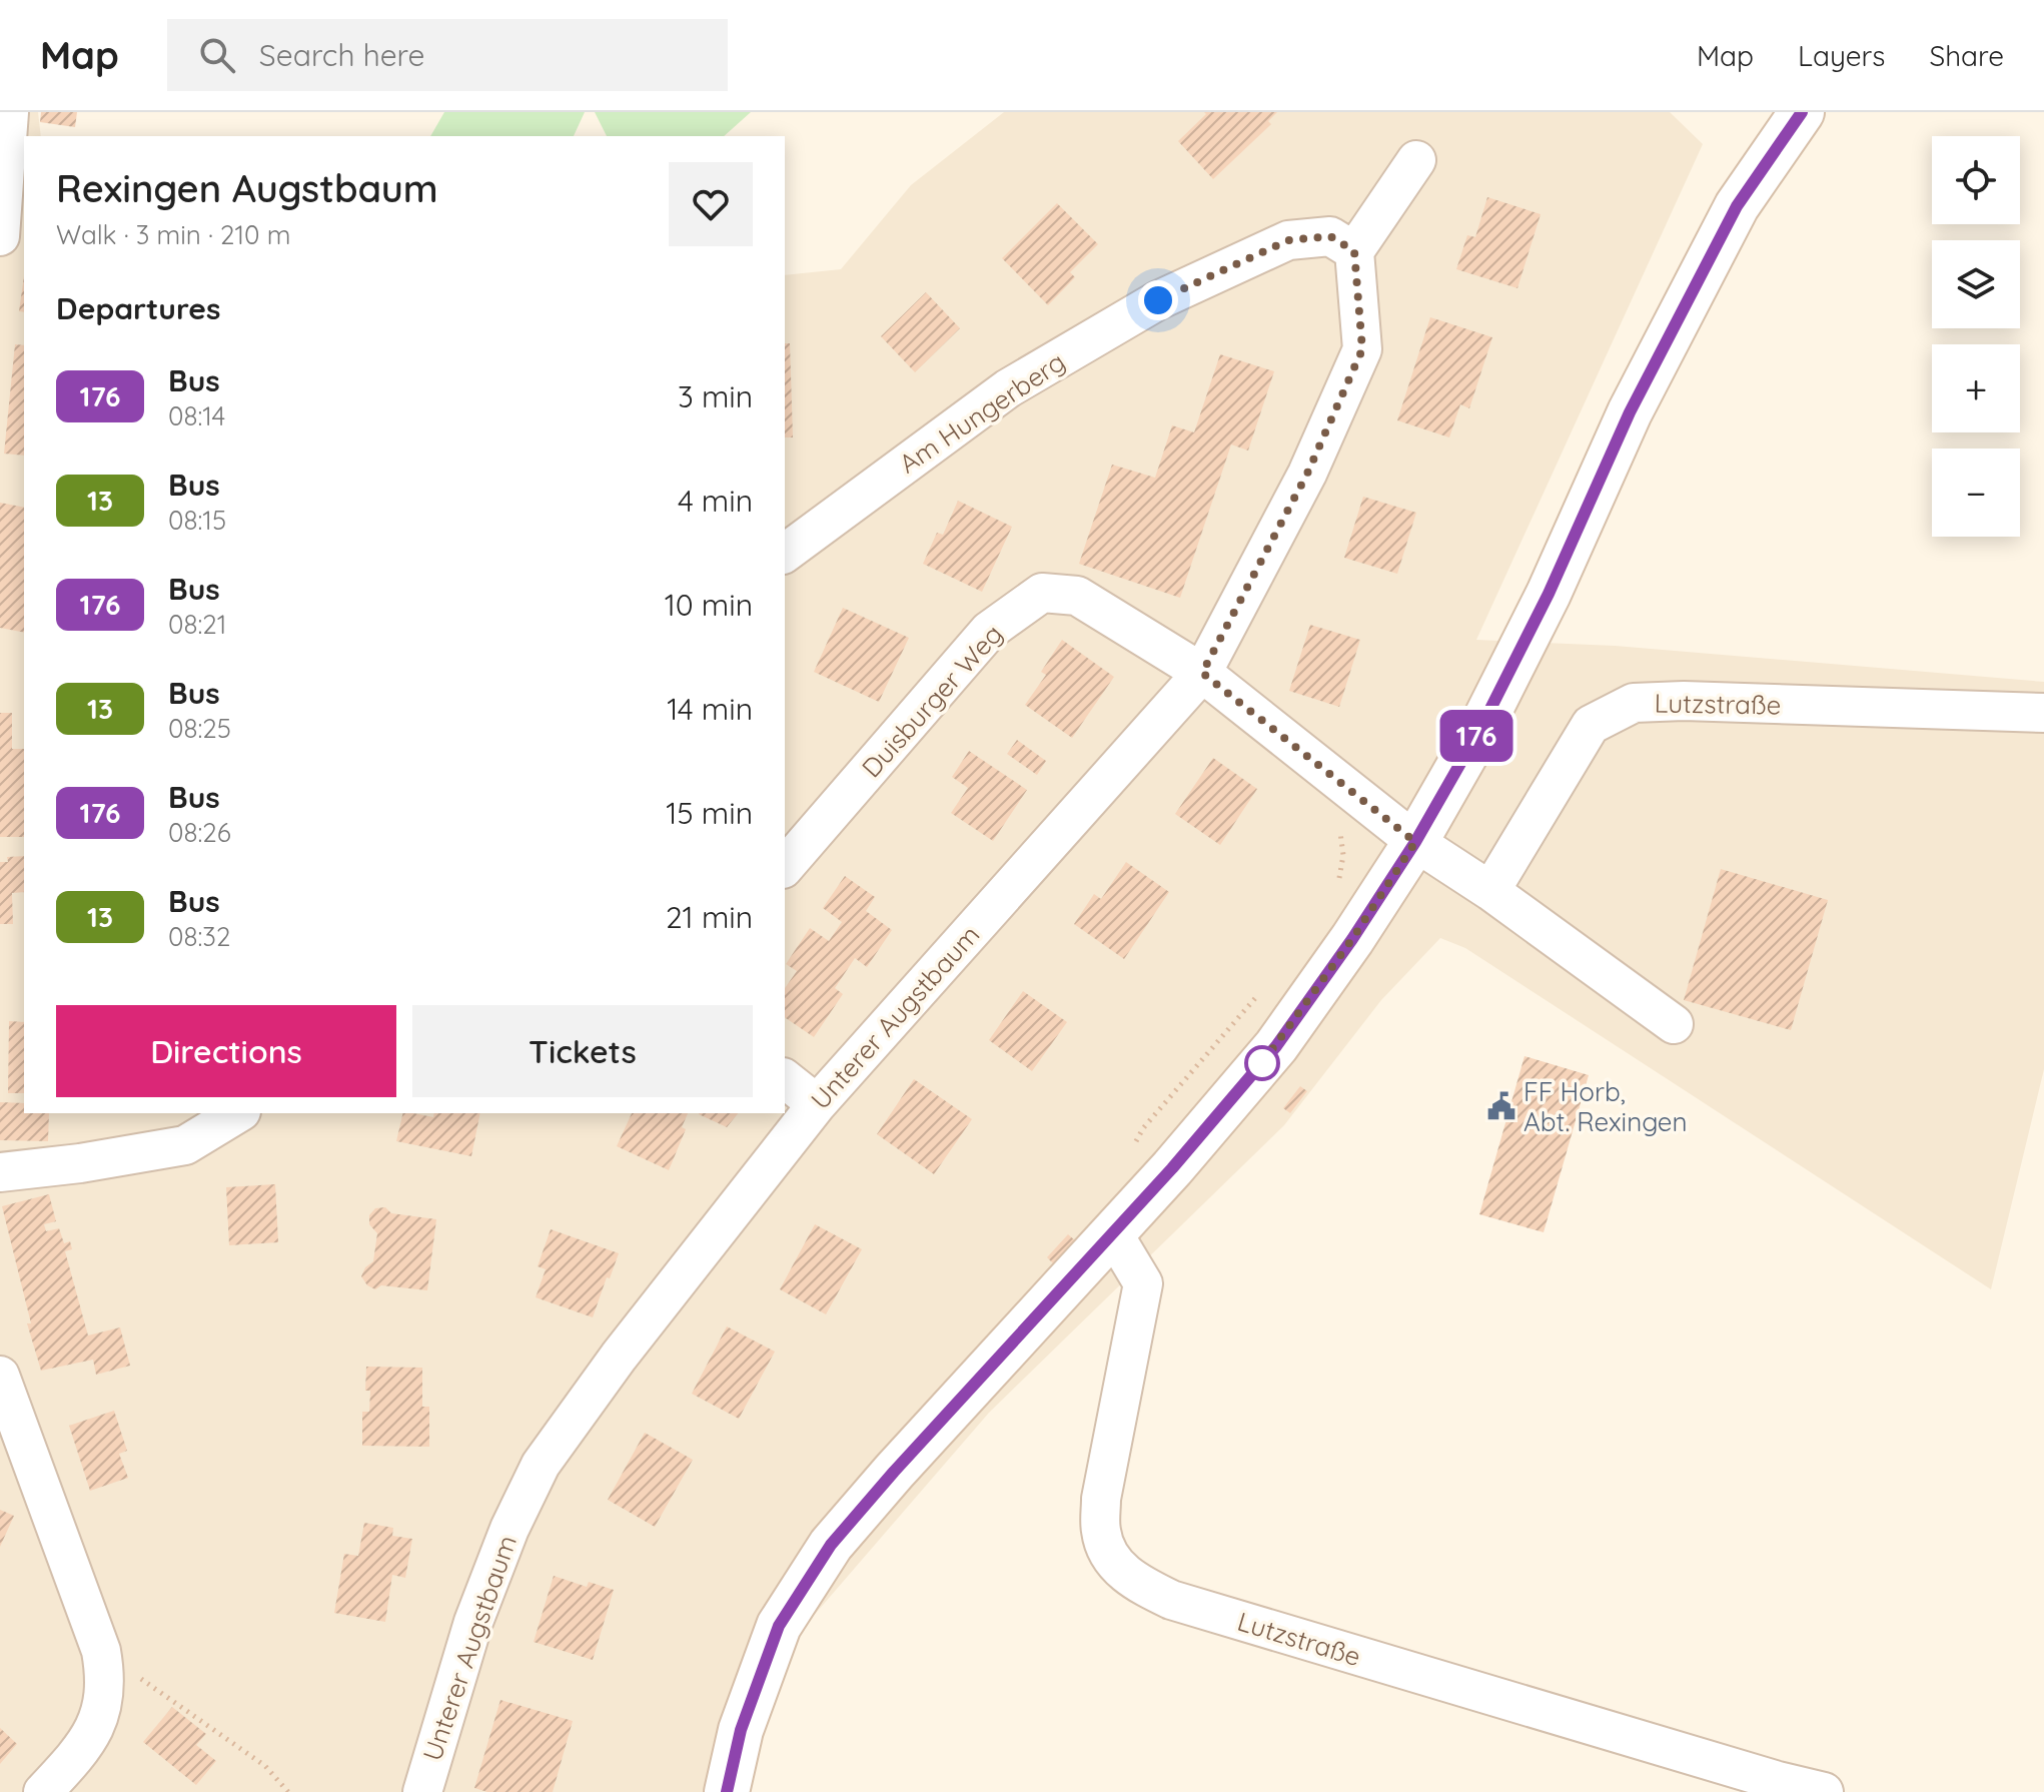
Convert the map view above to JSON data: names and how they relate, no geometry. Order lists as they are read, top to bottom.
{
  "streets": {
    "street": [
      "Am Hungerberg",
      "Duisburger Weg",
      "Lutzstraße",
      "Unterer Augstbaum"
    ]
  },
  "crossings": [
    ["Am Hungerberg", "Unterer Augstbaum"],
    ["Duisburger Weg", "Unterer Augstbaum"]
  ],
  "places": {
    "public building": ["FF Horb, Abt. Rexingen"]
  },
  "lines": ["bus line 176"],
  "page": {
    "header": "Map",
    "search": "Search here",
    "nav": ["Map", "Layers", "Share"],
    "on_map": "176",
    "map_buttons": ["+", "−"],
    "heading": [
      ["Rexingen Augstbaum", "Walk · 3 min · 210 m"],
      "Departures"
    ],
    "list": [
      {
        "mark": "176",
        "name": "Bus",
        "note": "08:14",
        "value": "3 min"
      },
      {
        "mark": "13",
        "name": "Bus",
        "note": "08:15",
        "value": "4 min"
      },
      {
        "mark": "176",
        "name": "Bus",
        "note": "08:21",
        "value": "10 min"
      },
      {
        "mark": "13",
        "name": "Bus",
        "note": "08:25",
        "value": "14 min"
      },
      {
        "mark": "176",
        "name": "Bus",
        "note": "08:26",
        "value": "15 min"
      },
      {
        "mark": "13",
        "name": "Bus",
        "note": "08:32",
        "value": "21 min"
      }
    ],
    "buttons": ["Directions", "Tickets"]
  }
}
